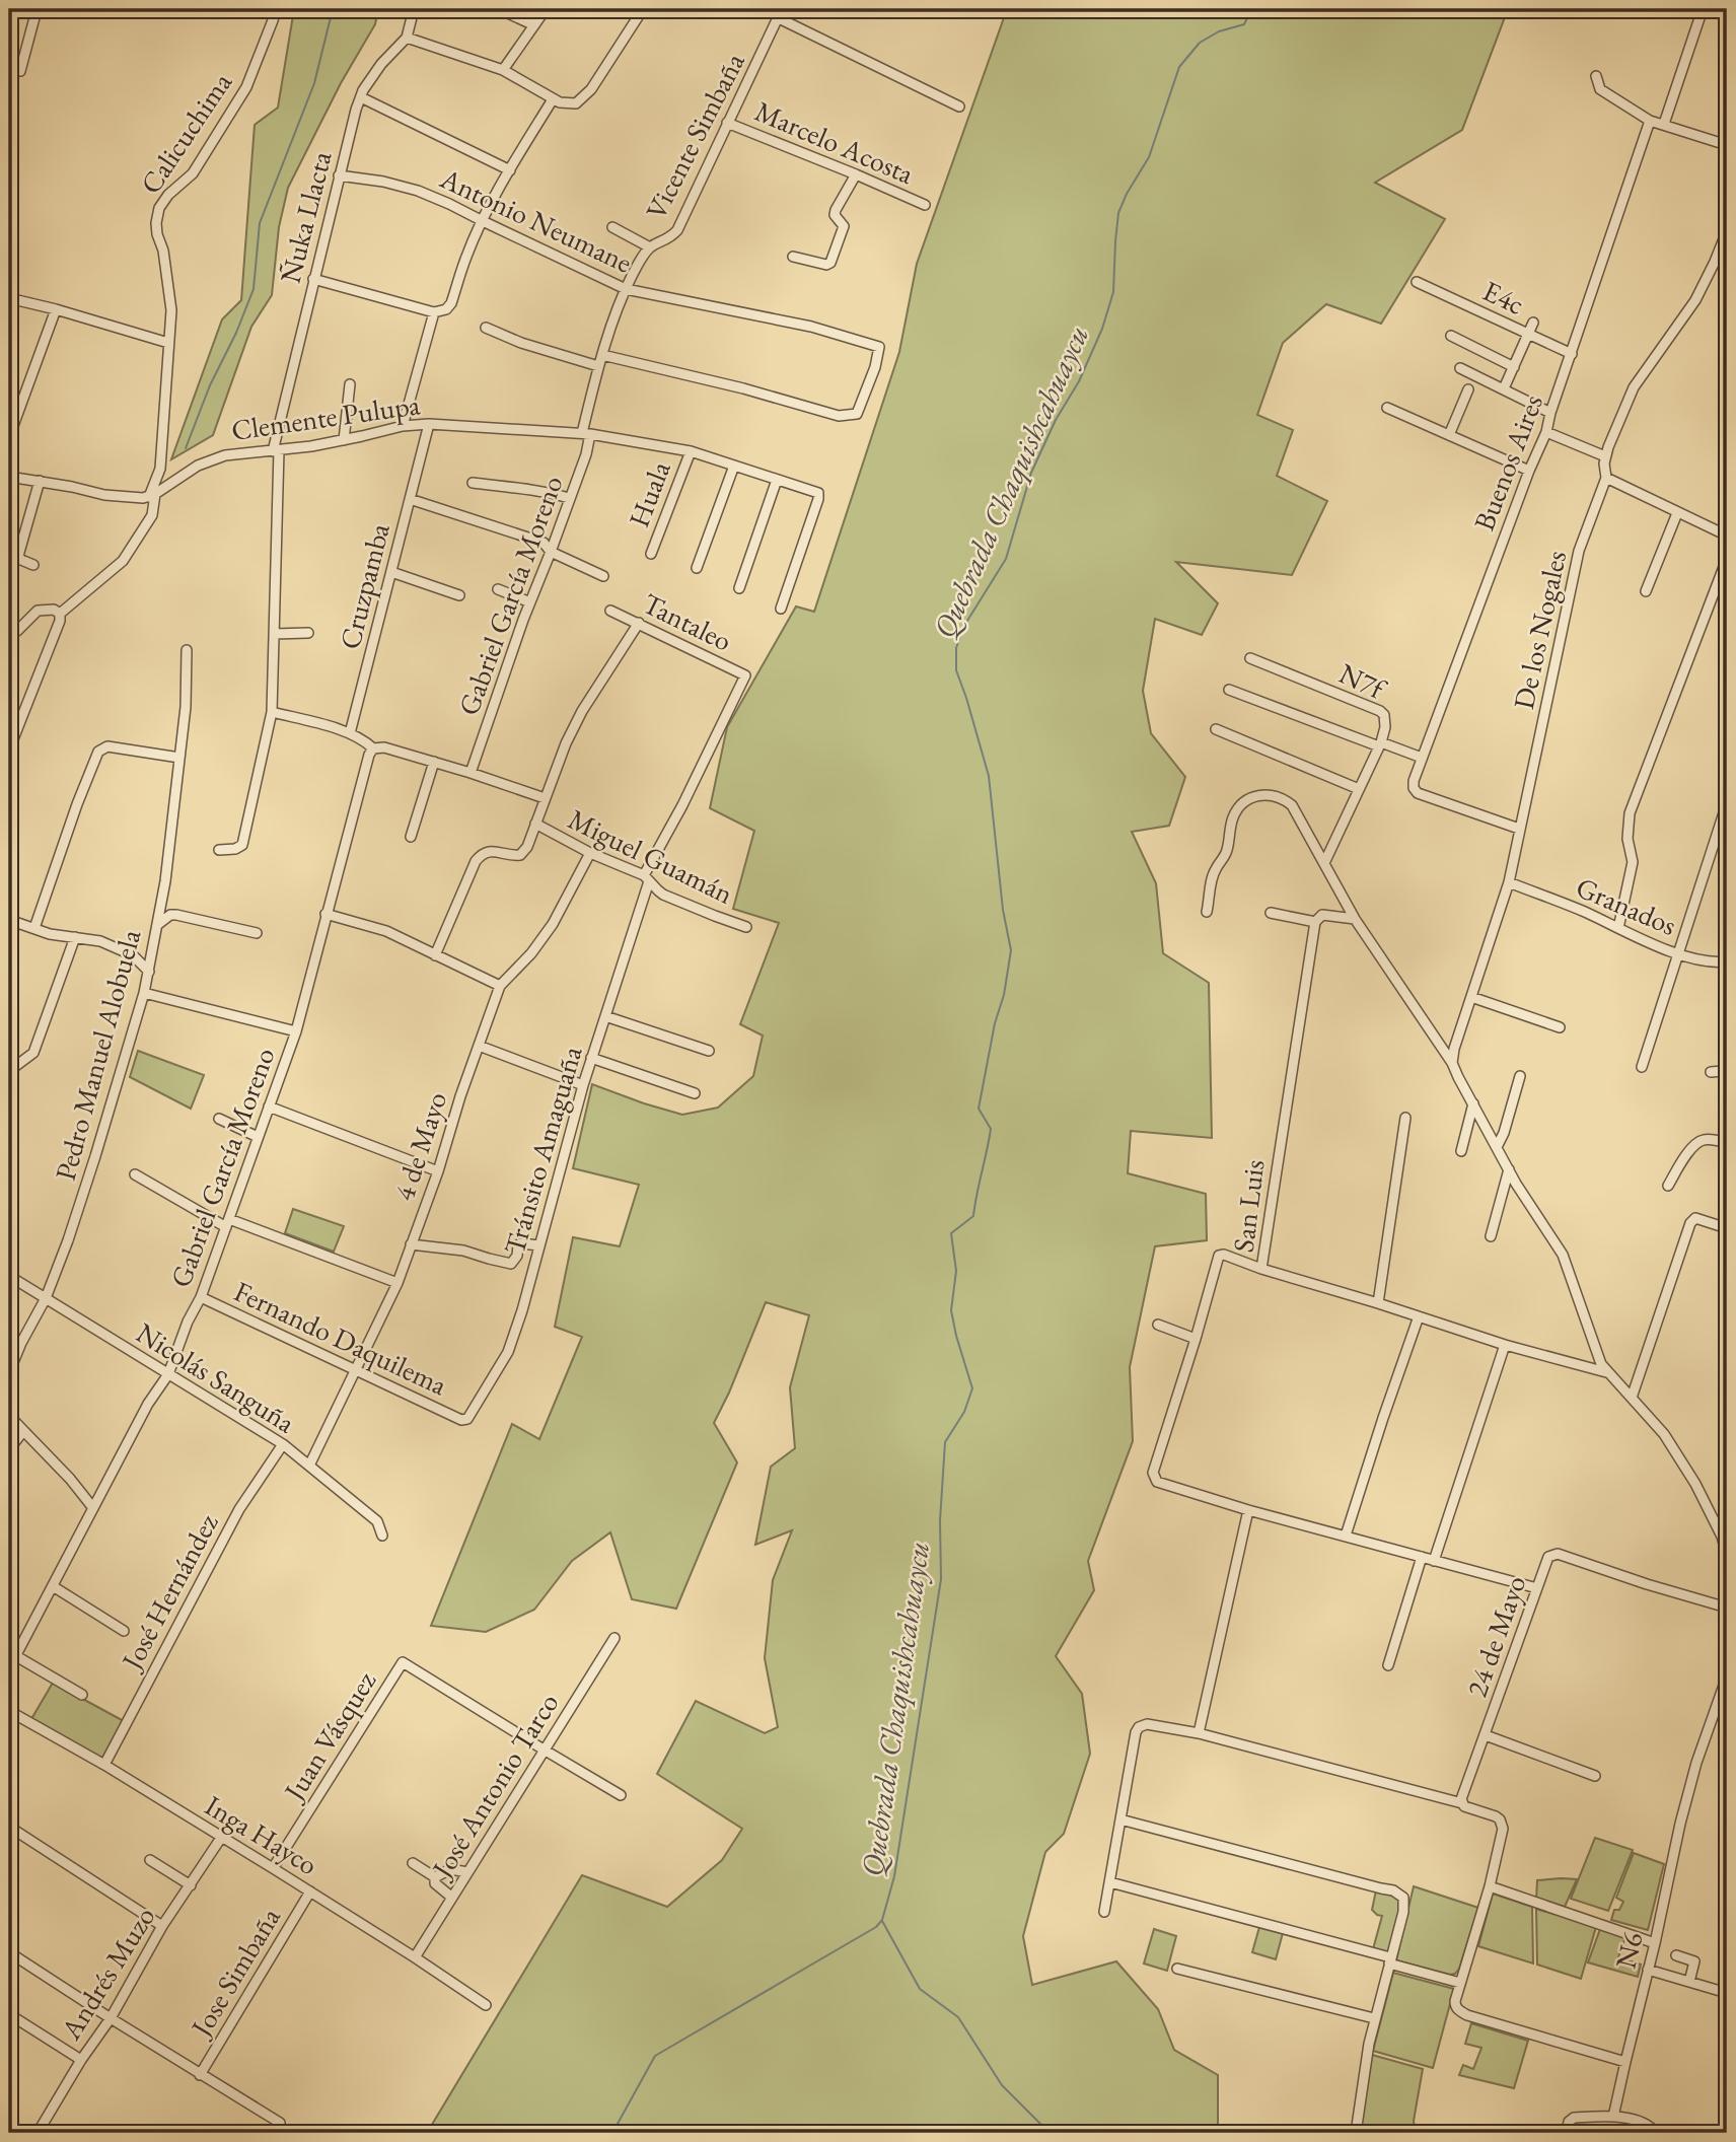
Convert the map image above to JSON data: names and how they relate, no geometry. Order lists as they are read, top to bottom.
{
  "streets": {
    "street": [
      "Calicuchima",
      "Vicente Simbaña",
      "Marcelo Acosta",
      "Ñuka Llacta",
      "Antonio Neumane",
      "E4c",
      "Clemente Pulupa",
      "Buenos Aires",
      "Huala",
      "Cruzpamba",
      "Gabriel García Moreno",
      "Tantaleo",
      "De los Nogales",
      "N7f",
      "Miguel Guamán",
      "Granados",
      "Pedro Manuel Alobuela",
      "4 de Mayo",
      "Tránsito Amaguaña",
      "San Luis",
      "Fernando Daquilema",
      "Nicolás Sanguña",
      "José Hernández",
      "24 de Mayo",
      "Juan Vásquez",
      "José Antonio Tarco",
      "Inga Hayco",
      "N6",
      "Jose Simbaña",
      "Andrés Muzo"
    ]
  },
  "crossings": [
    ["Calicuchima", "Clemente Pulupa"],
    ["Vicente Simbaña", "Marcelo Acosta"],
    ["Vicente Simbaña", "Antonio Neumane"],
    ["Vicente Simbaña", "Clemente Pulupa"],
    ["Vicente Simbaña", "Gabriel García Moreno"],
    ["Ñuka Llacta", "Antonio Neumane"],
    ["Ñuka Llacta", "Clemente Pulupa"],
    ["E4c", "Buenos Aires"],
    ["Clemente Pulupa", "Huala"],
    ["Clemente Pulupa", "Cruzpamba"],
    ["Clemente Pulupa", "Gabriel García Moreno"],
    ["Buenos Aires", "De los Nogales"],
    ["Gabriel García Moreno", "Fernando Daquilema"],
    ["Gabriel García Moreno", "Nicolás Sanguña"],
    ["Tantaleo", "Tránsito Amaguaña"],
    ["De los Nogales", "Granados"],
    ["Miguel Guamán", "4 de Mayo"],
    ["Miguel Guamán", "Tránsito Amaguaña"],
    ["Pedro Manuel Alobuela", "Nicolás Sanguña"],
    ["4 de Mayo", "Fernando Daquilema"],
    ["4 de Mayo", "Nicolás Sanguña"],
    ["Tránsito Amaguaña", "Fernando Daquilema"],
    ["Nicolás Sanguña", "José Hernández"],
    ["José Hernández", "Inga Hayco"],
    ["Juan Vásquez", "José Antonio Tarco"],
    ["Juan Vásquez", "Inga Hayco"],
    ["José Antonio Tarco", "Inga Hayco"],
    ["Inga Hayco", "Jose Simbaña"],
    ["Inga Hayco", "Andrés Muzo"]
  ],
  "water": ["Quebrada Chaquishcahuaycu"]
}
